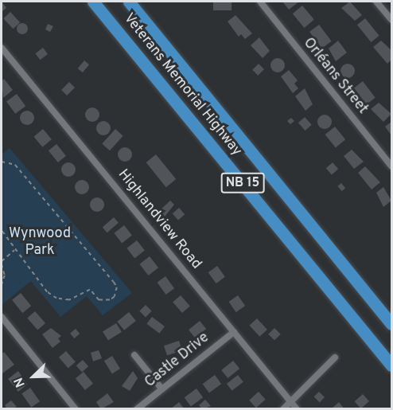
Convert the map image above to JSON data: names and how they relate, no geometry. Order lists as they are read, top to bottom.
{
  "streets": {
    "highway": ["Veterans Memorial Highway", "NB 15"],
    "street": ["Orléans Street", "Highlandview Road", "Castle Drive"]
  },
  "crossings": [
    ["Highlandview Road", "Castle Drive"]
  ],
  "parks": ["Wynwood Park"],
  "north": "bottom left"
}
